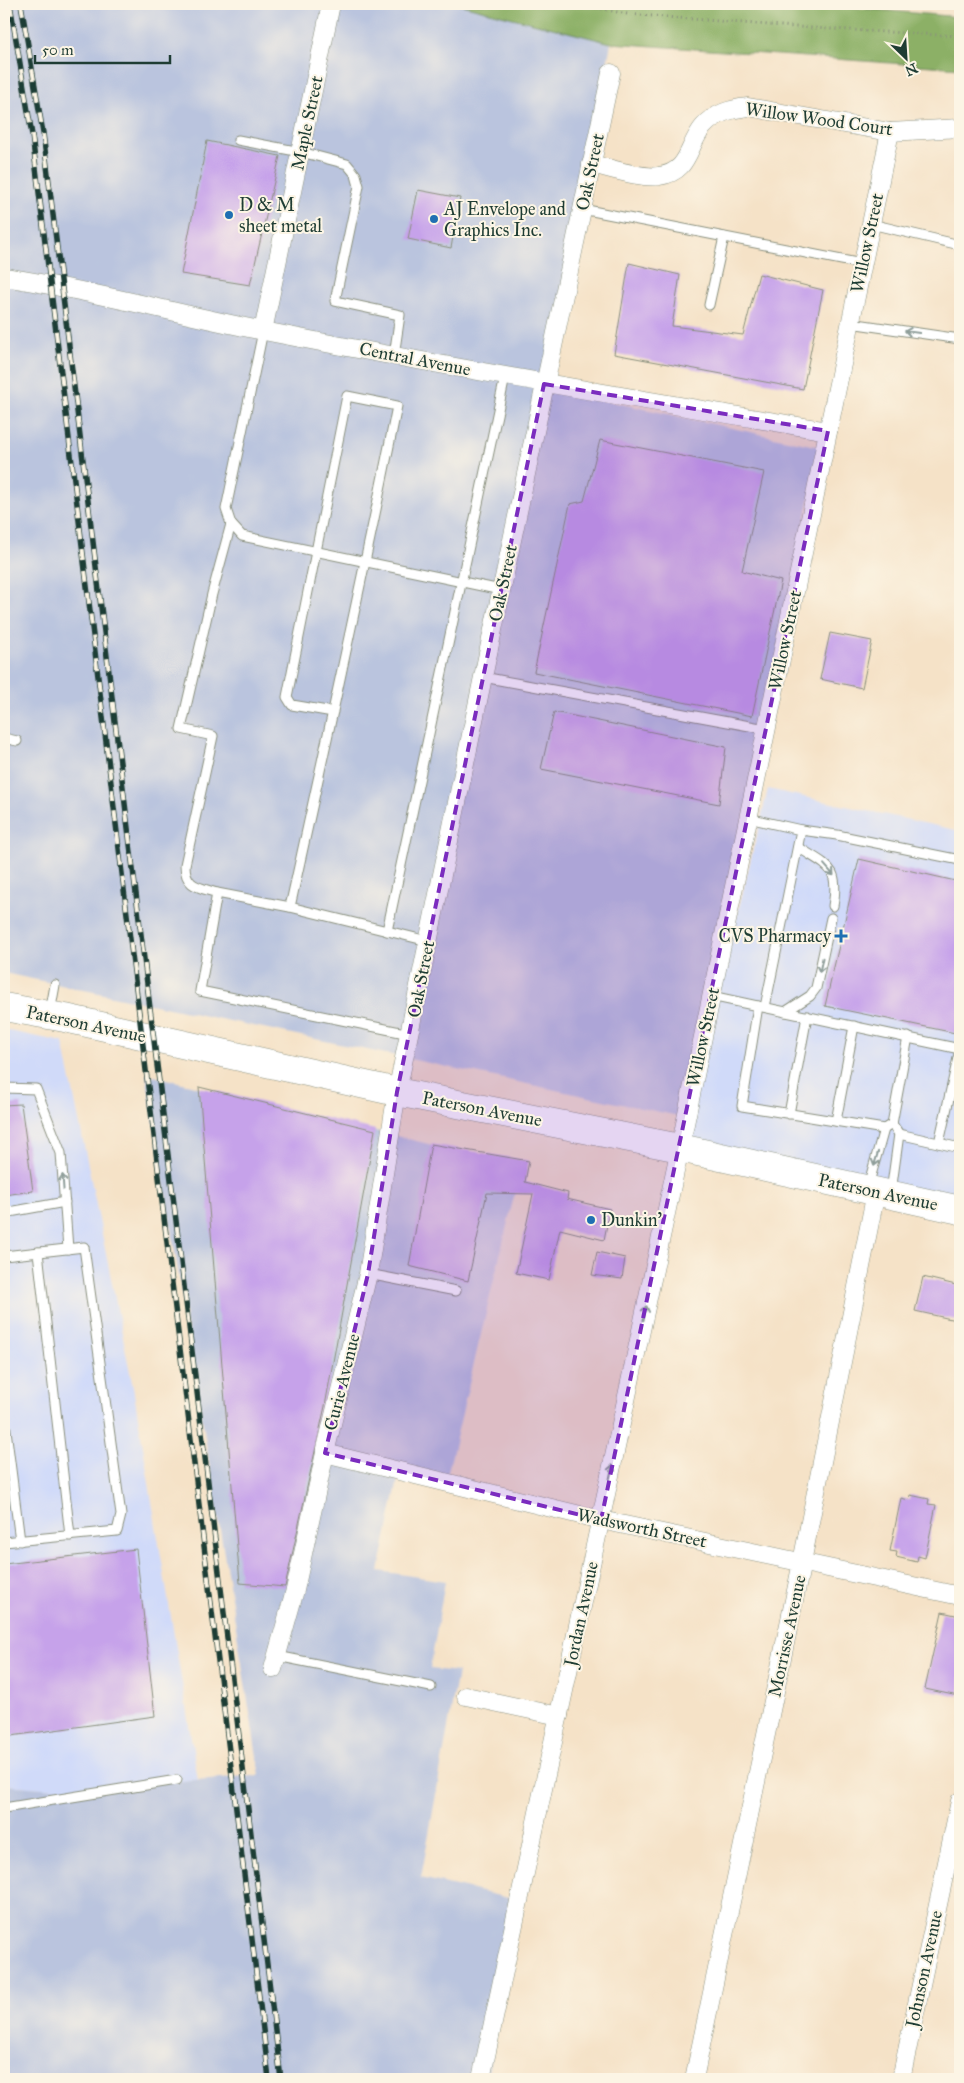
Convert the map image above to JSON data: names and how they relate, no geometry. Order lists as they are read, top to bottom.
{
  "streets": {
    "main road": ["Paterson Avenue"],
    "street": [
      "Willow Wood Court",
      "Maple Street",
      "Oak Street",
      "Willow Street",
      "Central Avenue",
      "Curie Avenue",
      "Wadsworth Street",
      "Jordan Avenue",
      "Morrisse Avenue",
      "Johnson Avenue"
    ]
  },
  "crossings": [
    ["Willow Wood Court", "Oak Street"],
    ["Willow Wood Court", "Willow Street"],
    ["Maple Street", "Central Avenue"],
    ["Oak Street", "Central Avenue"],
    ["Oak Street", "Paterson Avenue"],
    ["Oak Street", "Curie Avenue"],
    ["Willow Street", "Central Avenue"],
    ["Willow Street", "Paterson Avenue"],
    ["Willow Street", "Jordan Avenue"],
    ["Paterson Avenue", "Curie Avenue"],
    ["Paterson Avenue", "Jordan Avenue"],
    ["Paterson Avenue", "Morrisse Avenue"],
    ["Curie Avenue", "Wadsworth Street"],
    ["Wadsworth Street", "Jordan Avenue"],
    ["Wadsworth Street", "Morrisse Avenue"]
  ],
  "one_way": ["Jordan Avenue"],
  "places": {
    "other": ["D & M sheet metal", "AJ Envelope and Graphics Inc.", "Dunkin'"],
    "health": ["CVS Pharmacy"]
  },
  "scale_bar": "50 m",
  "north": "bottom right"
}
